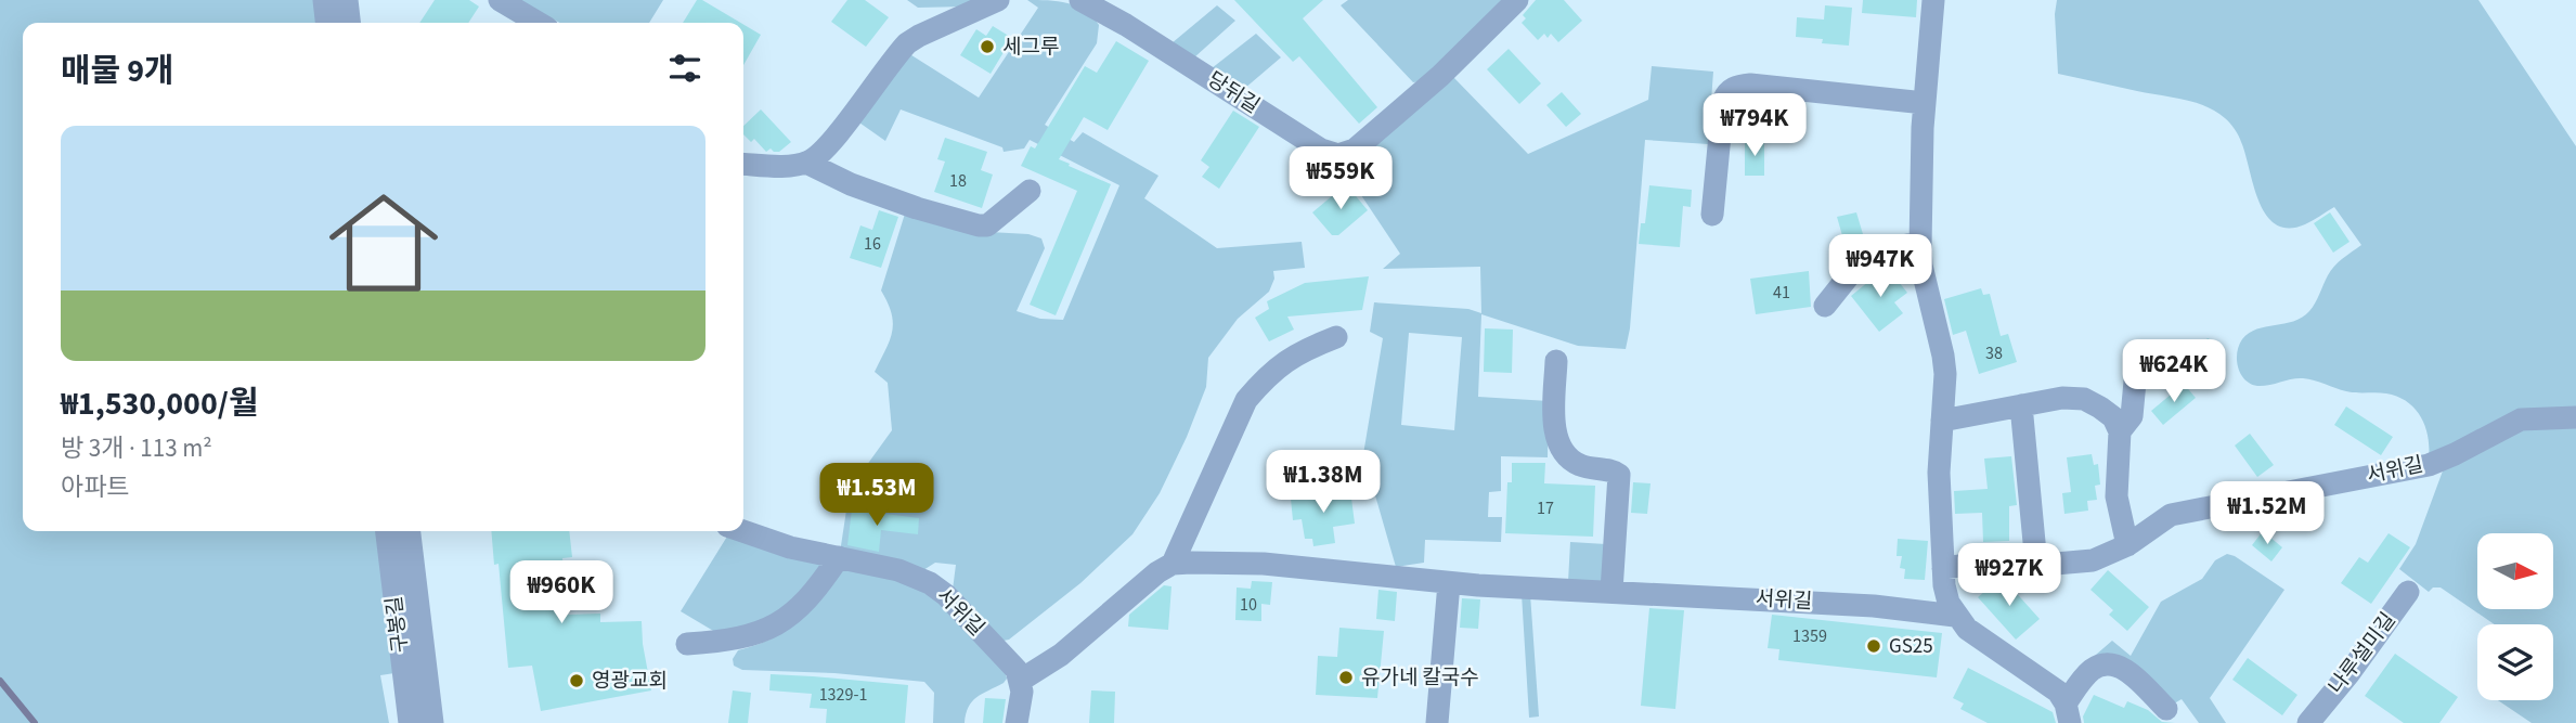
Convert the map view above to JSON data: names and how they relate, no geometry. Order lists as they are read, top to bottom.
{
  "streets": {
    "street": [
      "당뒤길",
      "서위길",
      "구봉길",
      "나루설미길"
    ]
  },
  "places": [
    "세그루",
    "GS25",
    "유가네 칼국수",
    "영광교회"
  ],
  "house_numbers": [
    "18",
    "16",
    "41",
    "38",
    "17",
    "10",
    "1359",
    "1329-1"
  ],
  "north": "right",
  "page": {
    "heading": "매물 9개",
    "price": [
      "₩794K",
      "₩559K",
      "₩947K",
      "₩624K",
      "₩1.38M",
      "₩1.53M",
      "₩1.52M",
      "₩927K",
      "₩960K"
    ],
    "list": [
      {
        "name": "₩1,530,000/월",
        "note": "방 3개 · 113 m² · 아파트"
      }
    ]
  }
}
